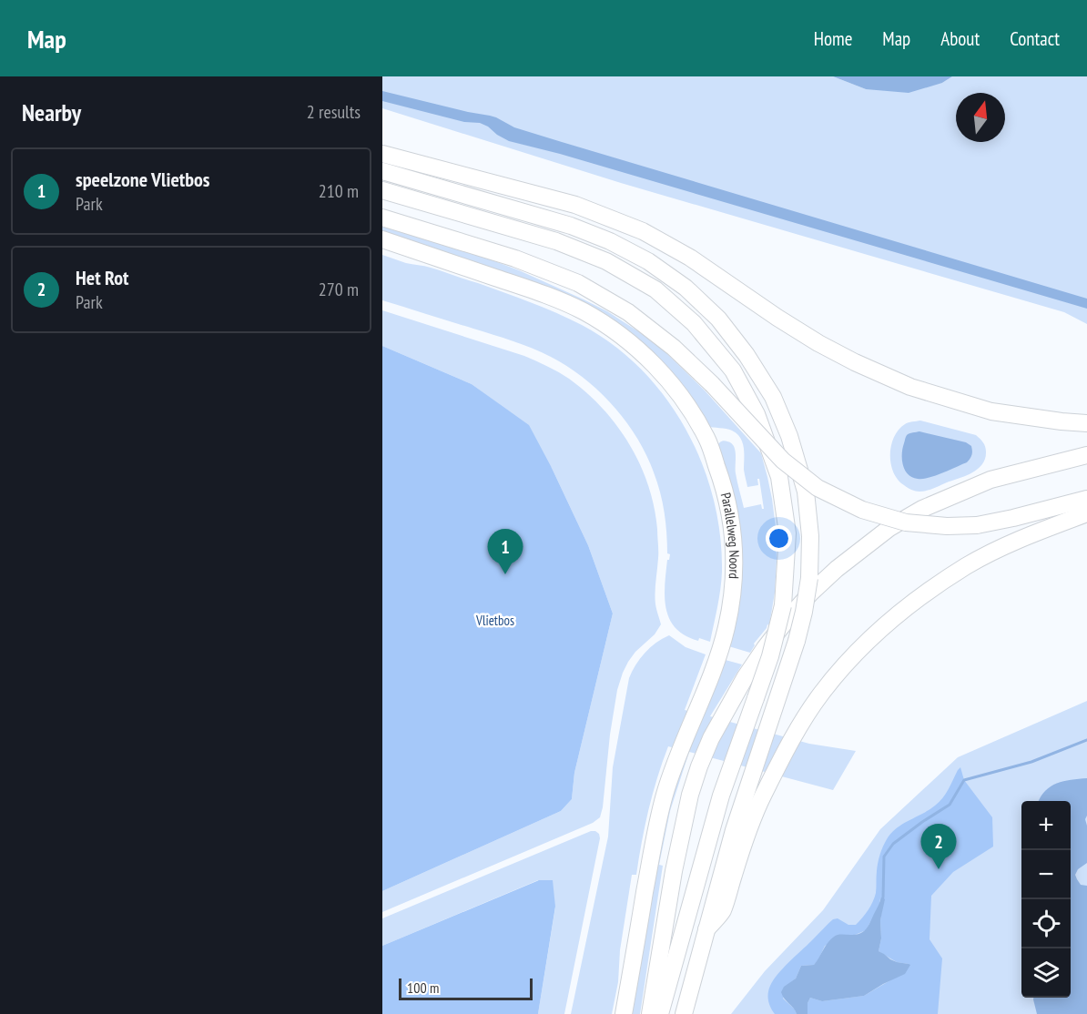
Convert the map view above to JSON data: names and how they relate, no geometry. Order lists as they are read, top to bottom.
{
  "streets": {
    "highway": ["Parallelweg Noord"]
  },
  "parks": ["Vlietbos"],
  "scale_bar": "100 m",
  "north": "top",
  "page": {
    "header": "Map",
    "nav": [
      "Home",
      "Map",
      "About",
      "Contact"
    ],
    "heading": ["Nearby", "2 results"],
    "list": [
      {
        "mark": "1",
        "name": "speelzone Vlietbos",
        "note": "Park",
        "value": "210 m"
      },
      {
        "mark": "2",
        "name": "Het Rot",
        "note": "Park",
        "value": "270 m"
      }
    ],
    "pins": ["1", "2"],
    "map_buttons": ["+", "−"],
    "scale": "100 m"
  }
}
